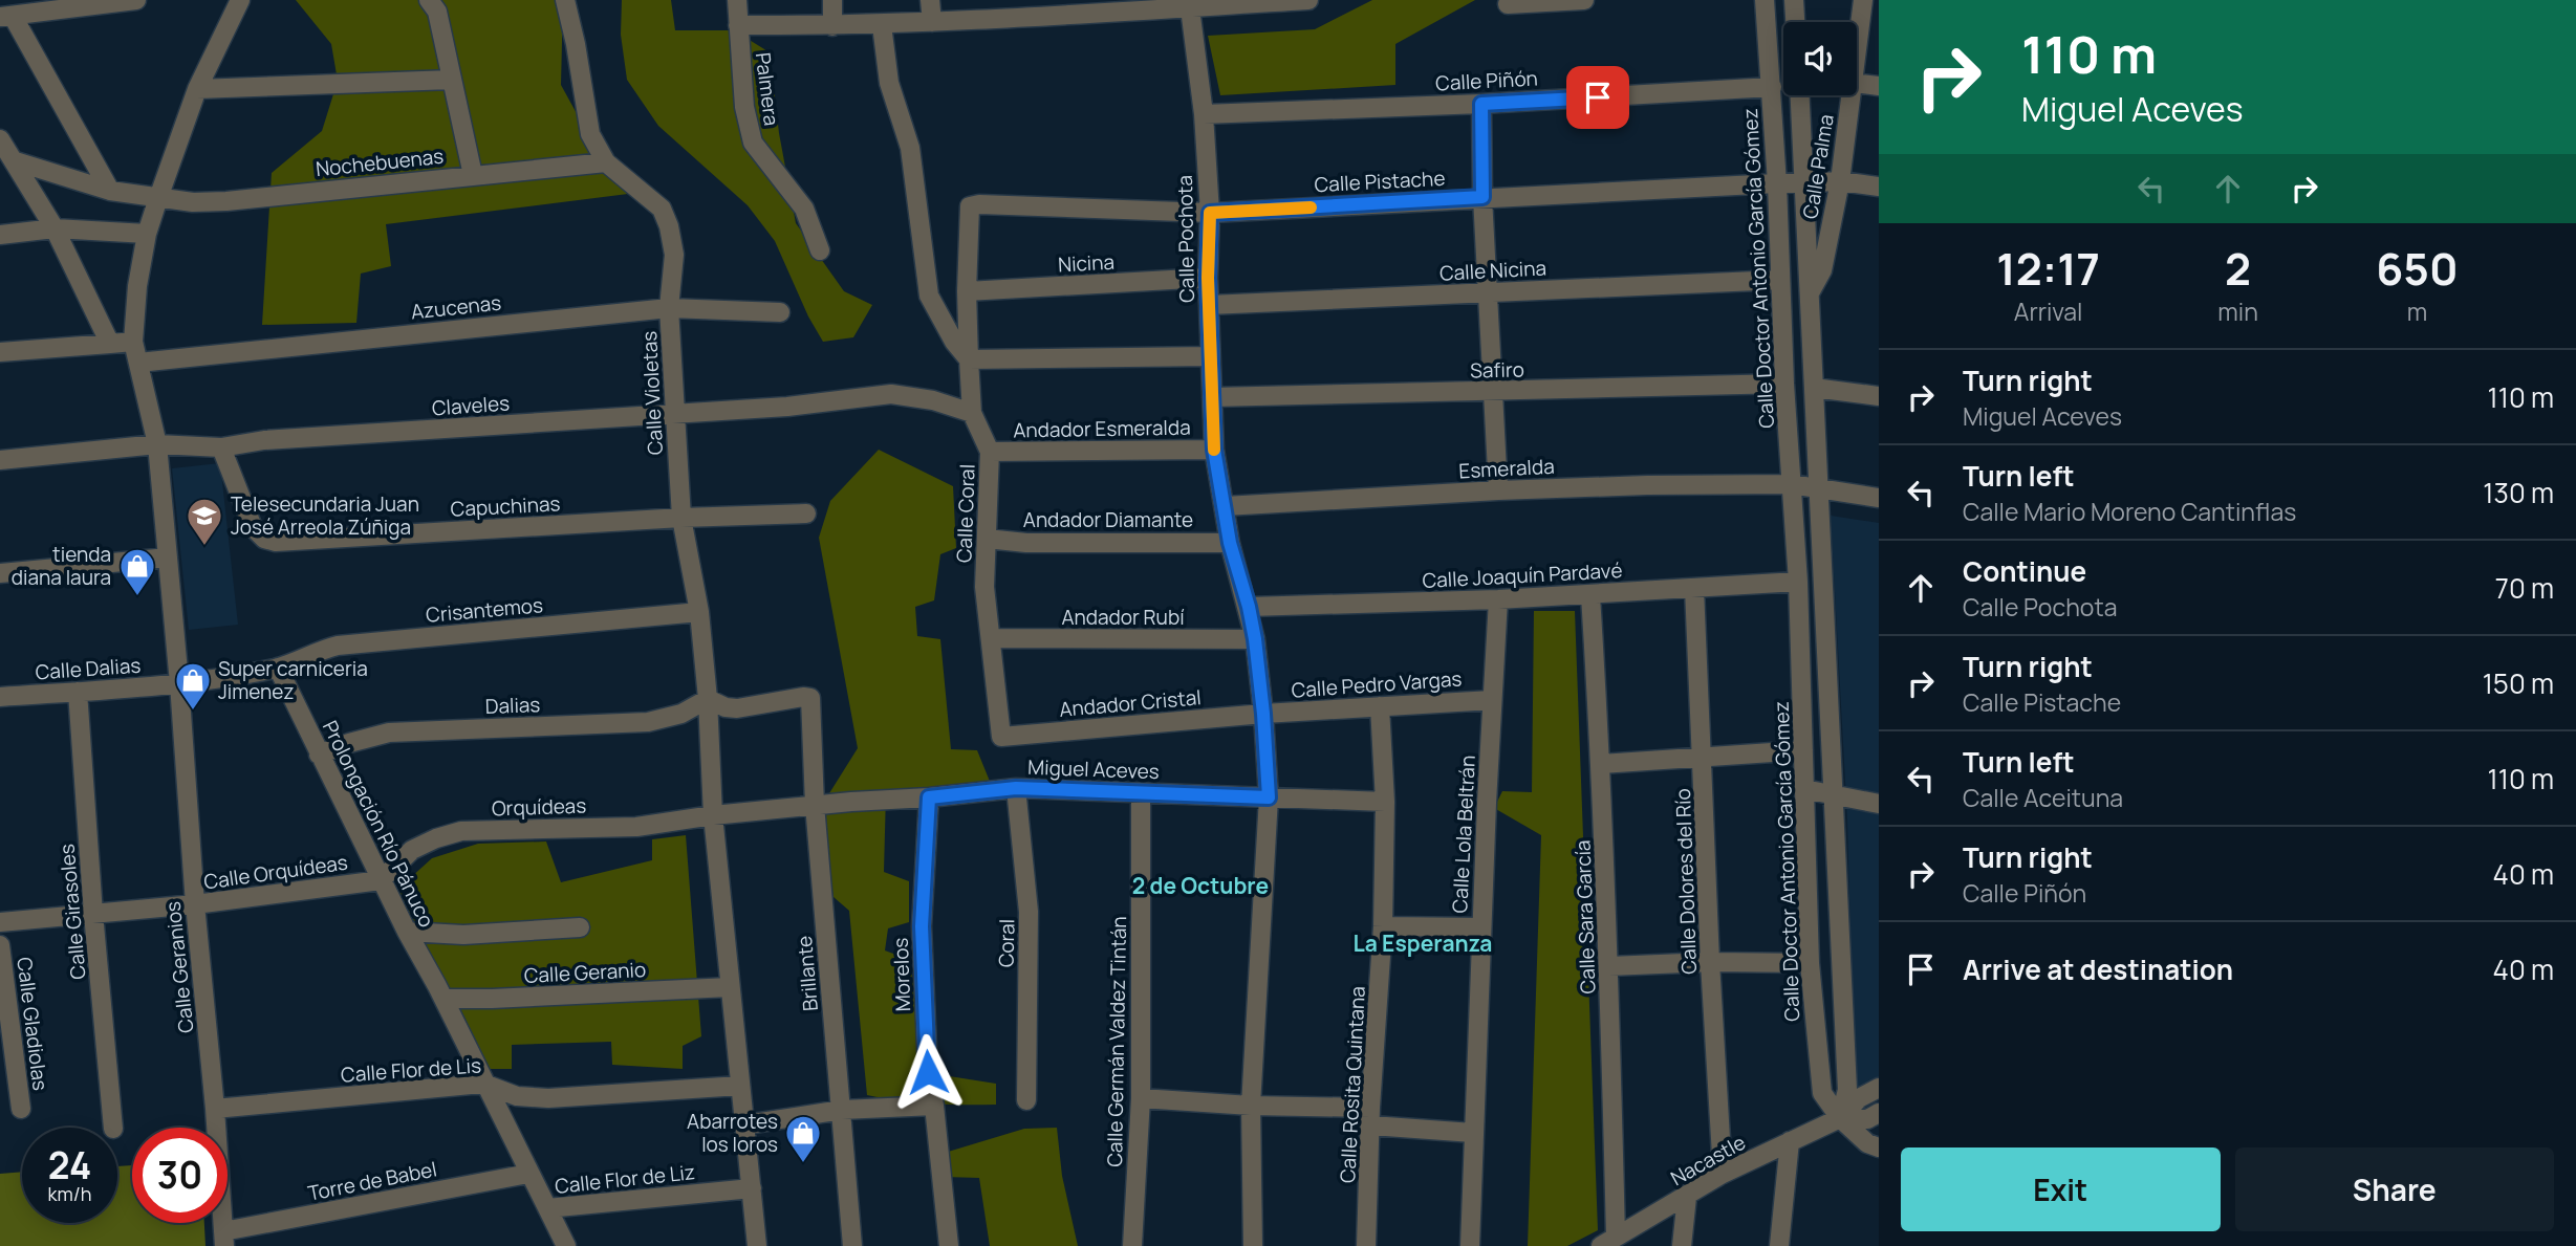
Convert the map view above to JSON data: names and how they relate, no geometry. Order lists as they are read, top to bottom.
{
  "streets": {
    "street": [
      "Calle Piñón",
      "Palmera",
      "Nochebuenas",
      "Calle Palma",
      "Calle Pistache",
      "Calle Pochota",
      "Nicina",
      "Calle Doctor Antonio García Gómez",
      "Calle Nicina",
      "Azucenas",
      "Safiro",
      "Calle Violetas",
      "Claveles",
      "Andador Esmeralda",
      "Esmeralda",
      "Capuchinas",
      "Calle Coral",
      "Andador Diamante",
      "Calle Joaquín Pardavé",
      "Crisantemos",
      "Andador Rubí",
      "Calle Dalias",
      "Calle Pedro Vargas",
      "Andador Cristal",
      "Dalias",
      "Miguel Aceves",
      "Orquídeas",
      "Prolongación Río Pánuco",
      "Calle Lola Beltrán",
      "Calle Orquídeas",
      "Calle Dolores del Río",
      "Calle Girasoles",
      "Calle Sara García",
      "Coral",
      "Calle Geranios",
      "Calle Geranio",
      "Brillante",
      "Morelos",
      "Calle Gladiolas",
      "Calle Germán Valdez Tintán",
      "Calle Flor de Lis",
      "Calle Rosita Quintana",
      "Nacastle",
      "Calle Flor de Liz",
      "Torre de Babel"
    ]
  },
  "crossings": [
    ["Calle Piñón", "Calle Pochota"],
    ["Calle Piñón", "Calle Doctor Antonio García Gómez"],
    ["Nochebuenas", "Calle Violetas"],
    ["Calle Palma", "Calle Pistache"],
    ["Calle Pistache", "Calle Pochota"],
    ["Calle Pistache", "Calle Doctor Antonio García Gómez"],
    ["Calle Pistache", "Calle Coral"],
    ["Calle Pochota", "Nicina"],
    ["Calle Pochota", "Calle Nicina"],
    ["Calle Pochota", "Safiro"],
    ["Calle Pochota", "Andador Esmeralda"],
    ["Calle Pochota", "Esmeralda"],
    ["Calle Pochota", "Andador Diamante"],
    ["Calle Pochota", "Calle Joaquín Pardavé"],
    ["Calle Pochota", "Andador Rubí"],
    ["Calle Pochota", "Calle Pedro Vargas"],
    ["Calle Pochota", "Andador Cristal"],
    ["Calle Pochota", "Miguel Aceves"],
    ["Nicina", "Calle Coral"],
    ["Calle Doctor Antonio García Gómez", "Calle Nicina"],
    ["Calle Doctor Antonio García Gómez", "Safiro"],
    ["Calle Doctor Antonio García Gómez", "Esmeralda"],
    ["Calle Doctor Antonio García Gómez", "Calle Joaquín Pardavé"],
    ["Calle Doctor Antonio García Gómez", "Nacastle"],
    ["Azucenas", "Calle Violetas"],
    ["Calle Violetas", "Claveles"],
    ["Calle Violetas", "Capuchinas"],
    ["Calle Violetas", "Crisantemos"],
    ["Calle Violetas", "Dalias"],
    ["Calle Violetas", "Miguel Aceves"],
    ["Calle Violetas", "Orquídeas"],
    ["Calle Violetas", "Calle Geranio"],
    ["Calle Violetas", "Brillante"],
    ["Calle Violetas", "Calle Flor de Lis"],
    ["Calle Violetas", "Calle Flor de Liz"],
    ["Claveles", "Capuchinas"],
    ["Claveles", "Calle Coral"],
    ["Andador Esmeralda", "Calle Coral"],
    ["Calle Coral", "Andador Diamante"],
    ["Calle Coral", "Andador Rubí"],
    ["Calle Coral", "Andador Cristal"],
    ["Calle Joaquín Pardavé", "Calle Lola Beltrán"],
    ["Calle Joaquín Pardavé", "Calle Dolores del Río"],
    ["Calle Joaquín Pardavé", "Calle Sara García"],
    ["Crisantemos", "Prolongación Río Pánuco"],
    ["Calle Dalias", "Calle Girasoles"],
    ["Calle Dalias", "Calle Geranios"],
    ["Calle Pedro Vargas", "Andador Cristal"],
    ["Calle Pedro Vargas", "Calle Lola Beltrán"],
    ["Calle Pedro Vargas", "Calle Rosita Quintana"],
    ["Dalias", "Prolongación Río Pánuco"],
    ["Dalias", "Brillante"],
    ["Miguel Aceves", "Orquídeas"],
    ["Miguel Aceves", "Coral"],
    ["Miguel Aceves", "Brillante"],
    ["Miguel Aceves", "Morelos"],
    ["Miguel Aceves", "Calle Germán Valdez Tintán"],
    ["Miguel Aceves", "Calle Rosita Quintana"],
    ["Orquídeas", "Prolongación Río Pánuco"],
    ["Orquídeas", "Calle Orquídeas"],
    ["Prolongación Río Pánuco", "Calle Orquídeas"],
    ["Prolongación Río Pánuco", "Calle Geranio"],
    ["Prolongación Río Pánuco", "Calle Flor de Lis"],
    ["Prolongación Río Pánuco", "Calle Flor de Liz"],
    ["Prolongación Río Pánuco", "Torre de Babel"],
    ["Calle Orquídeas", "Calle Girasoles"],
    ["Calle Orquídeas", "Calle Geranios"],
    ["Calle Dolores del Río", "Nacastle"],
    ["Calle Sara García", "Nacastle"],
    ["Calle Geranios", "Calle Flor de Lis"],
    ["Calle Geranios", "Torre de Babel"]
  ],
  "districts": ["2 de Octubre", "La Esperanza"],
  "places": {
    "school or university": ["Telesecundaria Juan José Arreola Zúñiga"],
    "shop": ["tienda diana laura", "Super carniceria Jimenez", "Abarrotes los loros"]
  },
  "page": {
    "turn": ["110 m", "Miguel Aceves"],
    "eta": [
      "12:17",
      "Arrival",
      "2",
      "min",
      "650",
      "m"
    ],
    "list": [
      {
        "name": "Turn right",
        "note": "Miguel Aceves",
        "value": "110 m"
      },
      {
        "name": "Turn left",
        "note": "Calle Mario Moreno Cantinflas",
        "value": "130 m"
      },
      {
        "name": "Continue",
        "note": "Calle Pochota",
        "value": "70 m"
      },
      {
        "name": "Turn right",
        "note": "Calle Pistache",
        "value": "150 m"
      },
      {
        "name": "Turn left",
        "note": "Calle Aceituna",
        "value": "110 m"
      },
      {
        "name": "Turn right",
        "note": "Calle Piñón",
        "value": "40 m"
      },
      {
        "name": "Arrive at destination",
        "value": "40 m"
      }
    ],
    "speed": "24 km/h",
    "limit": "30",
    "buttons": ["Exit", "Share"]
  }
}
